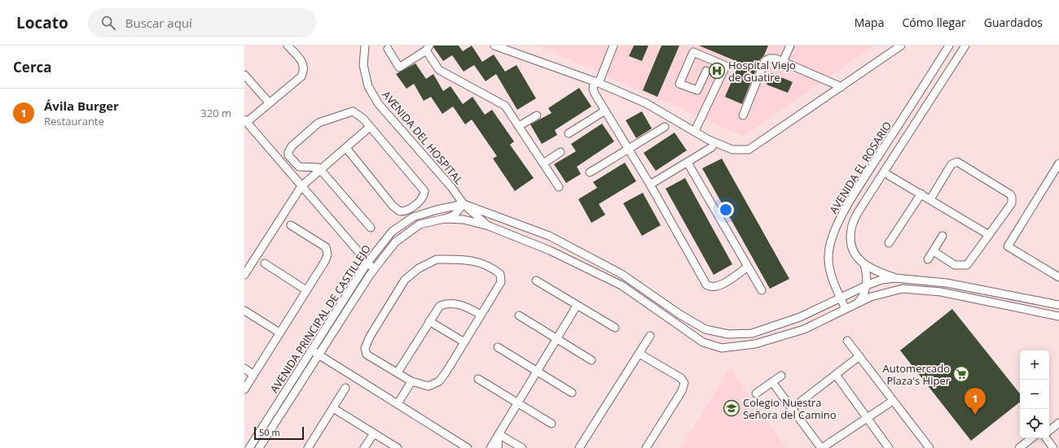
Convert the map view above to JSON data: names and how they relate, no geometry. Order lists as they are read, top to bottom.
{
  "streets": {
    "street": ["AVENIDA DEL HOSPITAL", "AVENIDA EL ROSARIO", "AVENIDA PRINCIPAL DE CASTILLEJO"]
  },
  "crossings": [
    ["AVENIDA DEL HOSPITAL", "AVENIDA PRINCIPAL DE CASTILLEJO"],
    ["AVENIDA EL ROSARIO", "AVENIDA PRINCIPAL DE CASTILLEJO"]
  ],
  "places": {
    "hospital": ["Hospital Viejo de Guatire"],
    "supermarket": ["Automercado Plaza's Hiper"],
    "school or university": ["Colegio Nuestra Señora del Camino"]
  },
  "scale_bar": "50 m",
  "page": {
    "header": "Locato",
    "search": "Buscar aquí",
    "nav": ["Mapa", "Cómo llegar", "Guardados"],
    "heading": "Cerca",
    "list": [
      {
        "mark": "1",
        "name": "Ávila Burger",
        "note": "Restaurante",
        "value": "320 m"
      }
    ],
    "map_buttons": ["+", "−"],
    "pins": "1",
    "scale": "50 m"
  }
}
